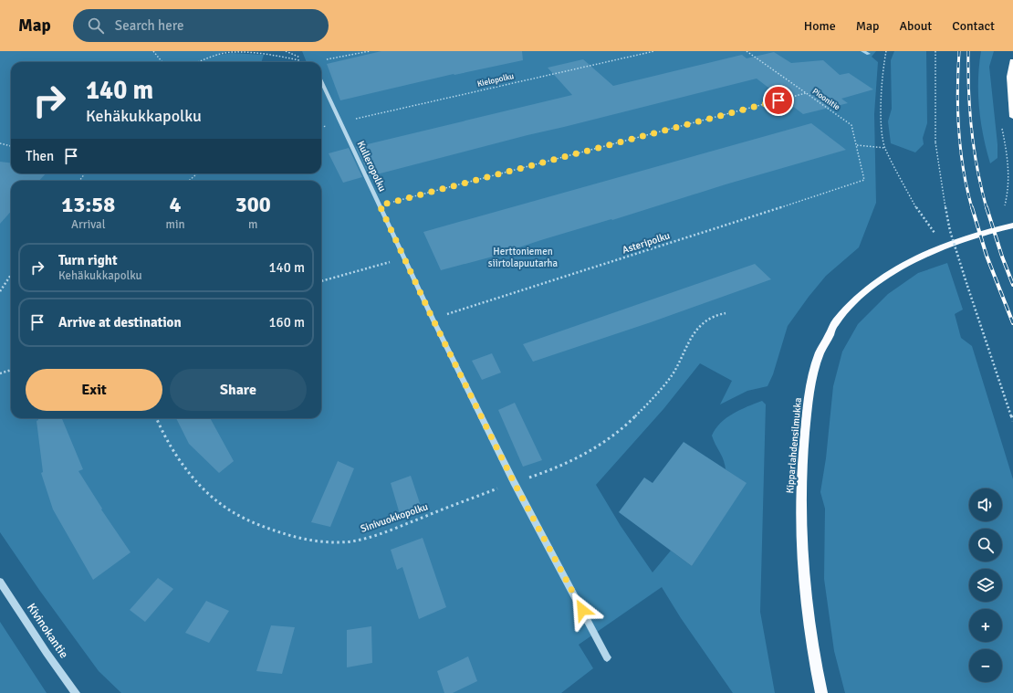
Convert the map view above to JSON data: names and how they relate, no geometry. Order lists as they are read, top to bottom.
{
  "streets": {
    "main road": ["Kipparlahdensilmukka"],
    "street": ["Kulleropolku", "Kivinokantie"],
    "path": [
      "Kielopolku",
      "Pioonitie",
      "Asteripolku",
      "Sinivuokkopolku"
    ]
  },
  "crossings": [
    ["Kielopolku", "Kulleropolku"],
    ["Pioonitie", "Asteripolku"],
    ["Kulleropolku", "Asteripolku"],
    ["Kulleropolku", "Sinivuokkopolku"]
  ],
  "parks": ["Herttoniemen siirtolapuutarha"],
  "page": {
    "header": "Map",
    "search": "Search here",
    "nav": [
      "Home",
      "Map",
      "About",
      "Contact"
    ],
    "turn": ["140 m", "Kehäkukkapolku"],
    "then": "Then",
    "eta": [
      "13:58",
      "Arrival",
      "4",
      "min",
      "300",
      "m"
    ],
    "list": [
      {
        "name": "Turn right",
        "note": "Kehäkukkapolku",
        "value": "140 m"
      },
      {
        "name": "Arrive at destination",
        "value": "160 m"
      }
    ],
    "buttons": ["Exit", "Share"],
    "map_buttons": ["+", "−"]
  }
}
